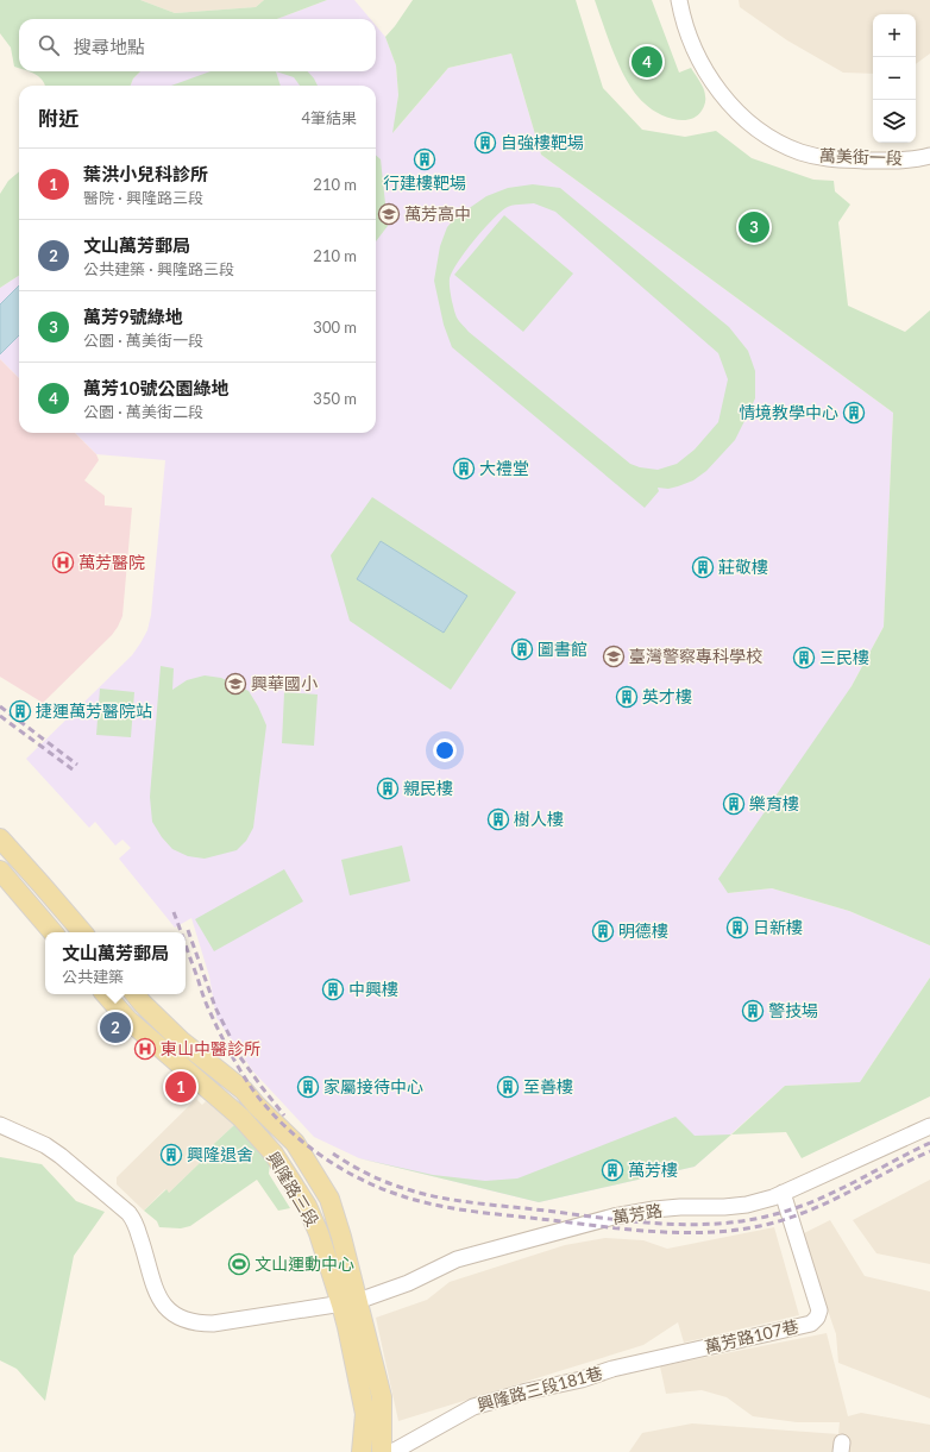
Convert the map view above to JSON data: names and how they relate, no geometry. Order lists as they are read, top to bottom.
{
  "streets": {
    "main road": ["興隆路三段"],
    "street": [
      "萬美街一段",
      "萬芳路",
      "萬芳路107巷",
      "興隆路三段181巷"
    ]
  },
  "crossings": [
    ["興隆路三段", "萬芳路"],
    ["萬芳路", "萬芳路107巷"],
    ["萬芳路107巷", "興隆路三段181巷"]
  ],
  "places": {
    "building": [
      "自強樓靶場",
      "行建樓靶場",
      "情境教學中心",
      "大禮堂",
      "莊敬樓",
      "圖書館",
      "三民樓",
      "英才樓",
      "捷運萬芳醫院站",
      "親民樓",
      "樂育樓",
      "樹人樓",
      "日新樓",
      "明德樓",
      "中興樓",
      "警技場",
      "家屬接待中心",
      "至善樓",
      "興隆退舍",
      "萬芳樓"
    ],
    "school or university": ["萬芳高中", "臺灣警察專科學校", "興華國小"],
    "hospital": ["萬芳醫院", "東山中醫診所"],
    "sports": ["文山運動中心"]
  },
  "page": {
    "map_buttons": ["+", "−"],
    "search": "搜尋地點",
    "pins": [
      "4",
      "3",
      "2",
      "1"
    ],
    "heading": ["附近", "4筆結果"],
    "list": [
      {
        "mark": "1",
        "name": "葉洪小兒科診所",
        "note": "醫院 · 興隆路三段",
        "value": "210 m"
      },
      {
        "mark": "2",
        "name": "文山萬芳郵局",
        "note": "公共建築 · 興隆路三段",
        "value": "210 m"
      },
      {
        "mark": "3",
        "name": "萬芳9號綠地",
        "note": "公園 · 萬美街一段",
        "value": "300 m"
      },
      {
        "mark": "4",
        "name": "萬芳10號公園綠地",
        "note": "公園 · 萬美街二段",
        "value": "350 m"
      }
    ],
    "popup": ["文山萬芳郵局", "公共建築"]
  }
}
